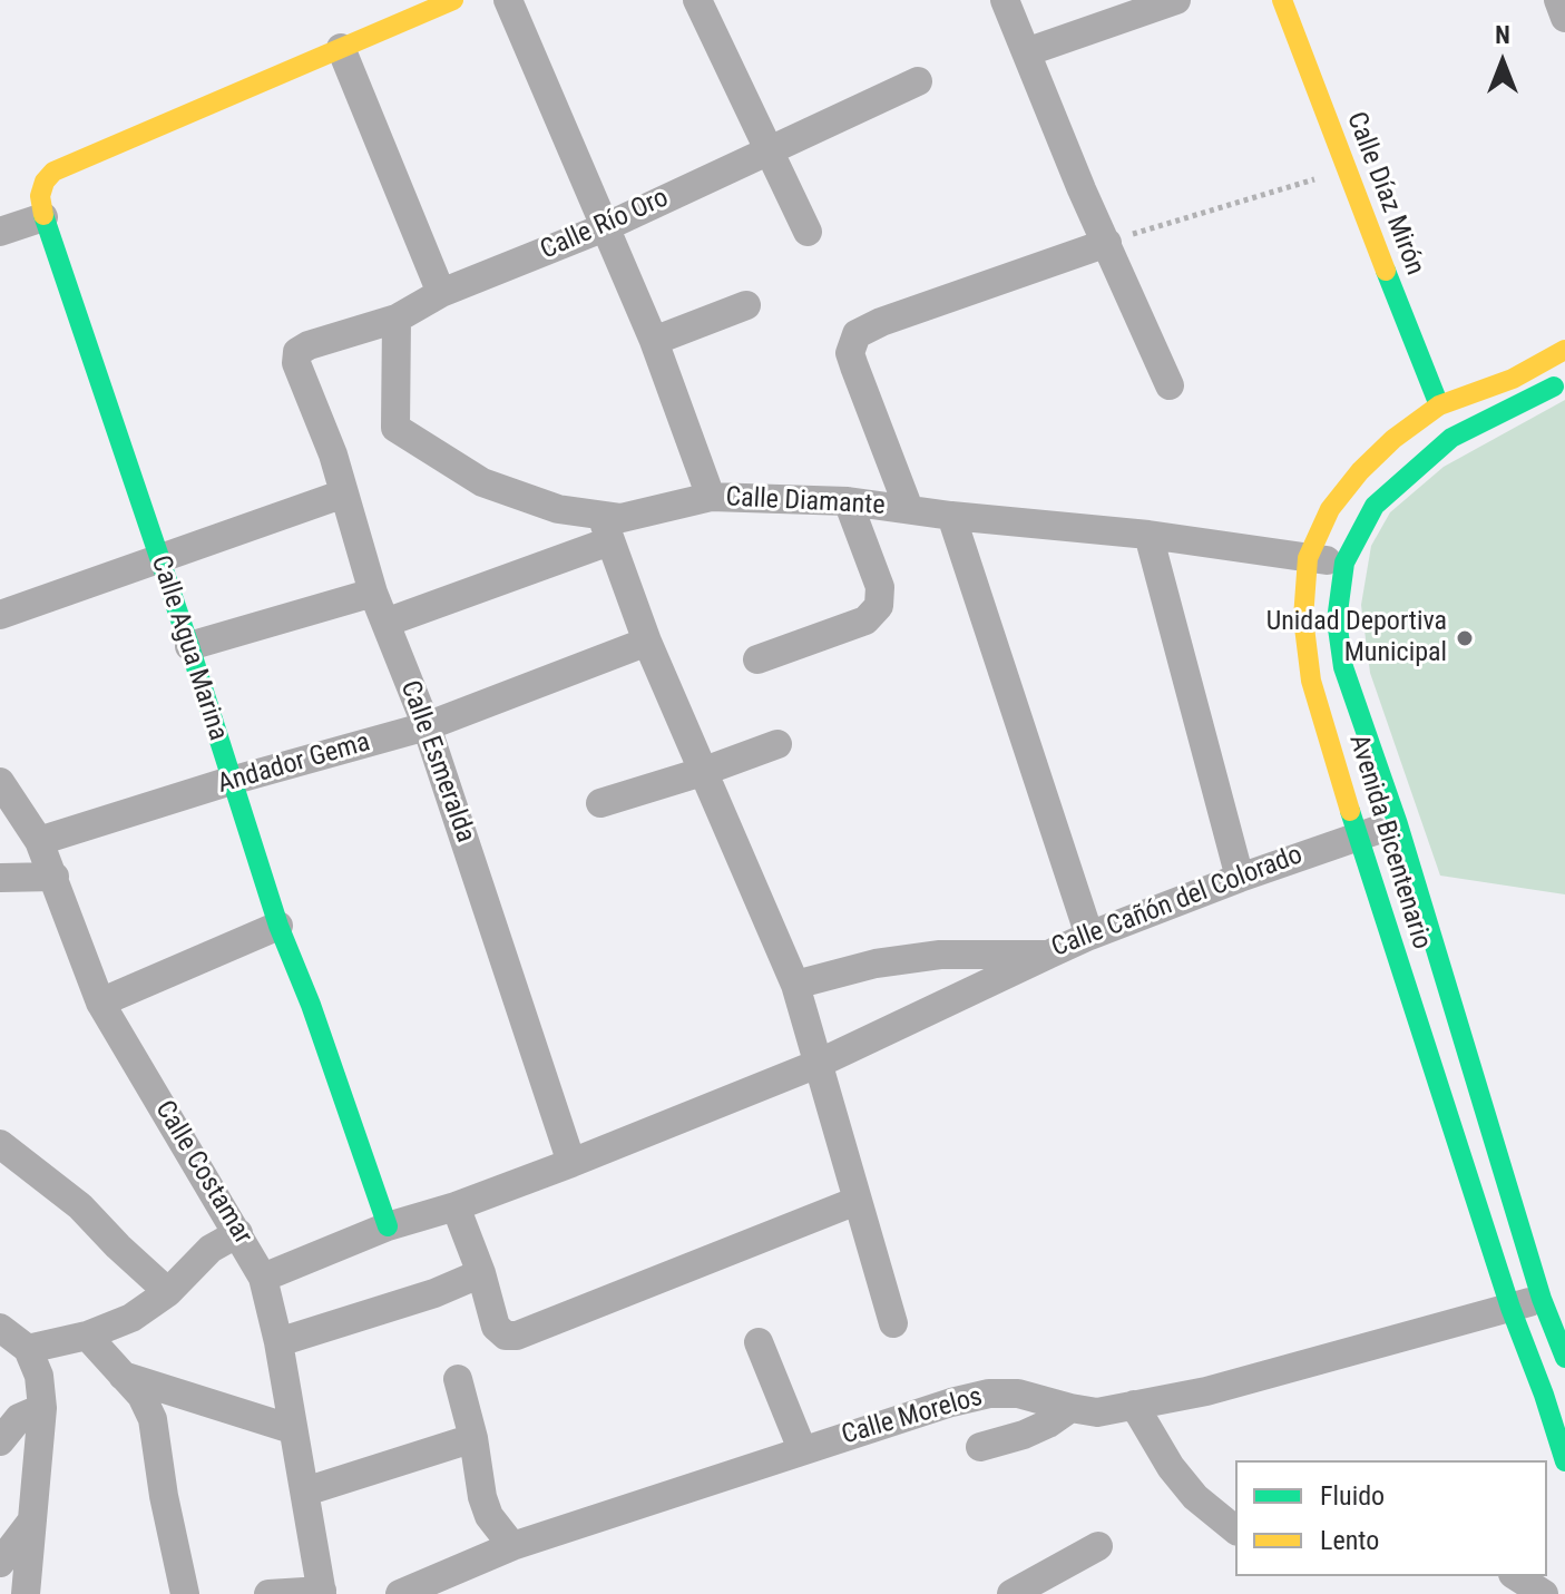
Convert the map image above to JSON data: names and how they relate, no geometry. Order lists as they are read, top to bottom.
{
  "streets": {
    "main road": ["Calle Díaz Mirón", "Calle Agua Marina", "Avenida Bicentenario"],
    "street": [
      "Calle Río Oro",
      "Calle Diamante",
      "Calle Esmeralda",
      "Andador Gema",
      "Calle Cañón del Colorado",
      "Calle Costamar",
      "Calle Morelos"
    ]
  },
  "crossings": [
    ["Calle Díaz Mirón", "Avenida Bicentenario"],
    ["Calle Río Oro", "Calle Diamante"],
    ["Calle Río Oro", "Calle Esmeralda"],
    ["Calle Diamante", "Calle Esmeralda"],
    ["Calle Diamante", "Avenida Bicentenario"],
    ["Calle Agua Marina", "Andador Gema"],
    ["Calle Esmeralda", "Andador Gema"],
    ["Andador Gema", "Calle Costamar"],
    ["Avenida Bicentenario", "Calle Cañón del Colorado"],
    ["Avenida Bicentenario", "Calle Morelos"]
  ],
  "places": ["Unidad Deportiva Municipal"],
  "legend": ["Fluido", "Lento"],
  "north": "top"
}
